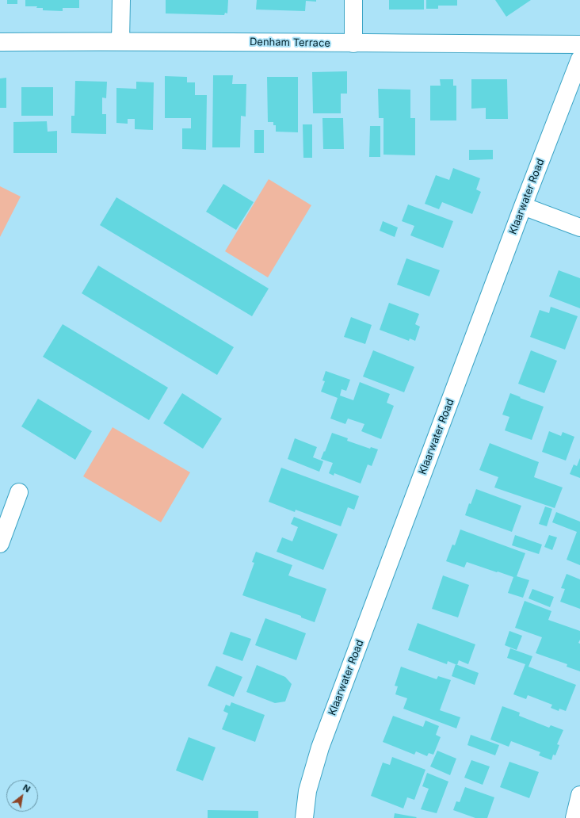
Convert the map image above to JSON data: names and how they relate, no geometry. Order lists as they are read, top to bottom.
{
  "streets": {
    "street": ["Denham Terrace", "Klaarwater Road"]
  },
  "north": "top right"
}
